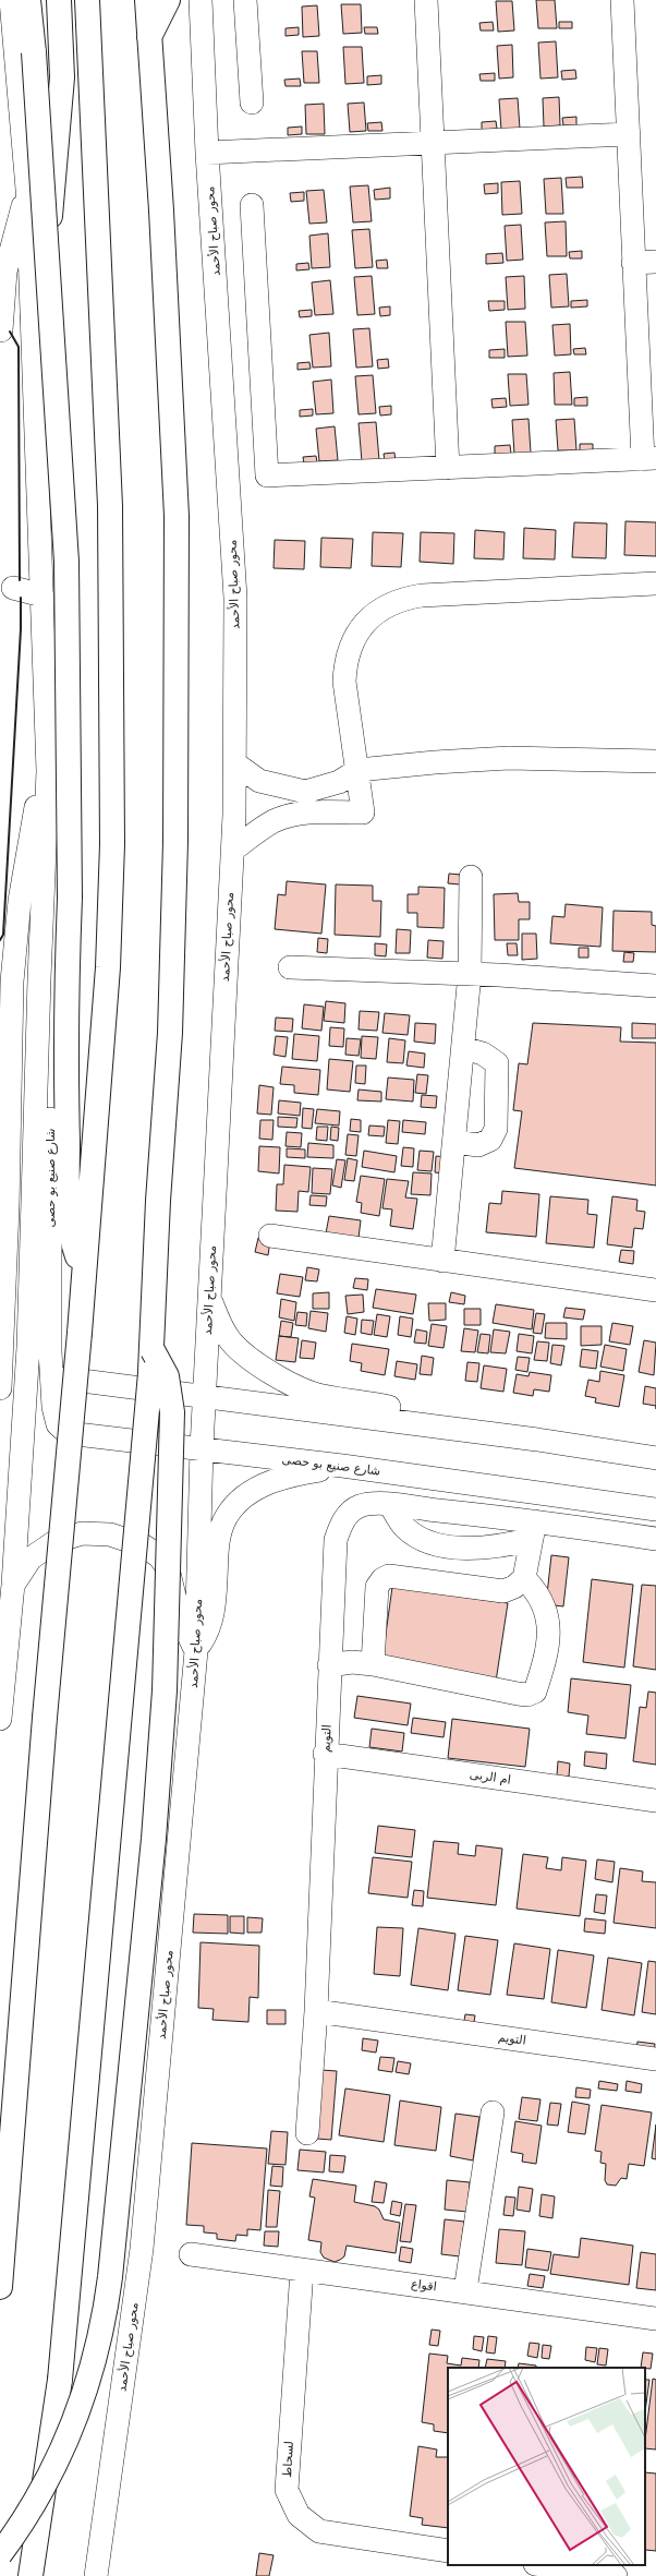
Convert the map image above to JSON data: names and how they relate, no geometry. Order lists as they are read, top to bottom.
{
  "streets": {
    "street": [
      "محور صباح الأحمد",
      "شارع صنيع بو حصى",
      "التويم",
      "ام الربى",
      "اقواع",
      "لسحاط"
    ]
  },
  "crossings": [
    ["محور صباح الأحمد", "شارع صنيع بو حصى"],
    ["التويم", "ام الربى"],
    ["اقواع", "لسحاط"]
  ]
}
